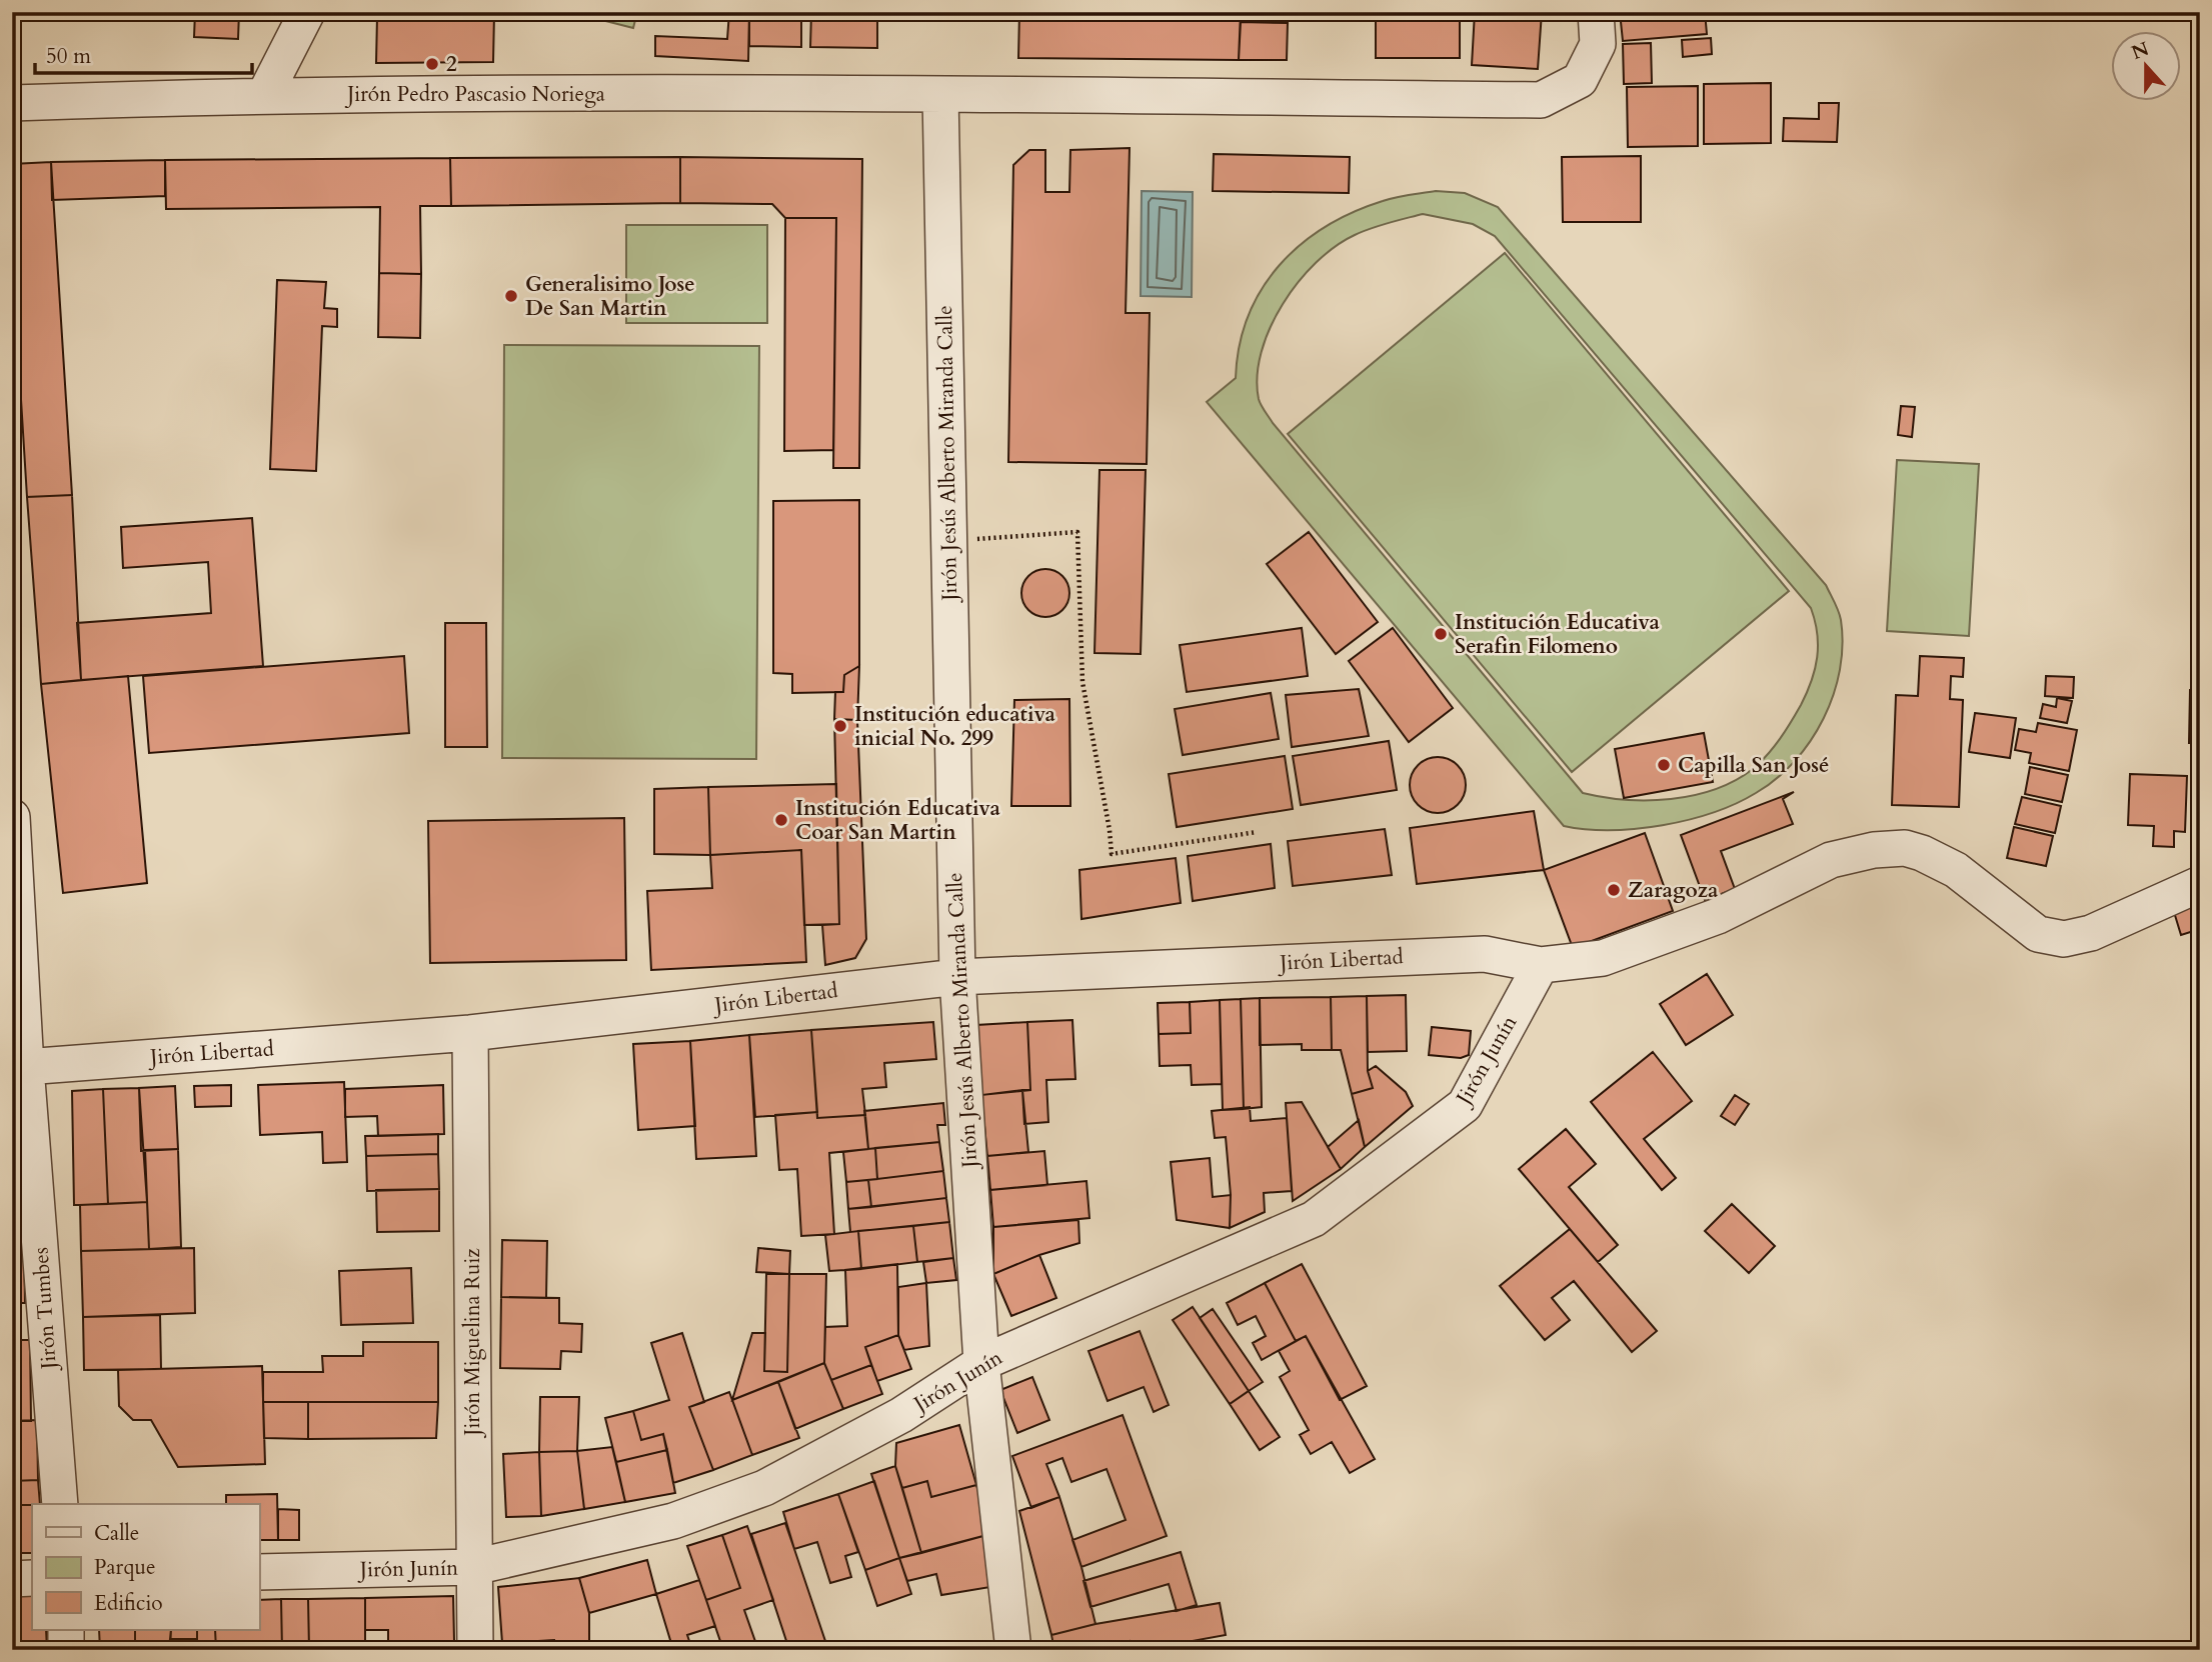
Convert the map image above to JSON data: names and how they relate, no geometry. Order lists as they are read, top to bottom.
{
  "streets": {
    "street": [
      "Jirón Pedro Pascasio Noriega",
      "Jirón Jesús Alberto Miranda Calle",
      "Jirón Libertad",
      "Jirón Junín",
      "Jirón Tumbes",
      "Jirón Miguelina Ruiz"
    ]
  },
  "crossings": [
    ["Jirón Pedro Pascasio Noriega", "Jirón Jesús Alberto Miranda Calle"],
    ["Jirón Jesús Alberto Miranda Calle", "Jirón Libertad"],
    ["Jirón Jesús Alberto Miranda Calle", "Jirón Junín"],
    ["Jirón Libertad", "Jirón Junín"],
    ["Jirón Libertad", "Jirón Tumbes"],
    ["Jirón Libertad", "Jirón Miguelina Ruiz"],
    ["Jirón Junín", "Jirón Miguelina Ruiz"]
  ],
  "places": [
    "2",
    "Generalisimo Jose De San Martin",
    "Institución Educativa Serafin Filomeno",
    "Institución educativa inicial No. 299",
    "Capilla San José",
    "Institución Educativa Coar San Martin",
    "Zaragoza"
  ],
  "legend": ["Calle", "Parque", "Edificio"],
  "scale_bar": "50 m",
  "north": "top"
}
